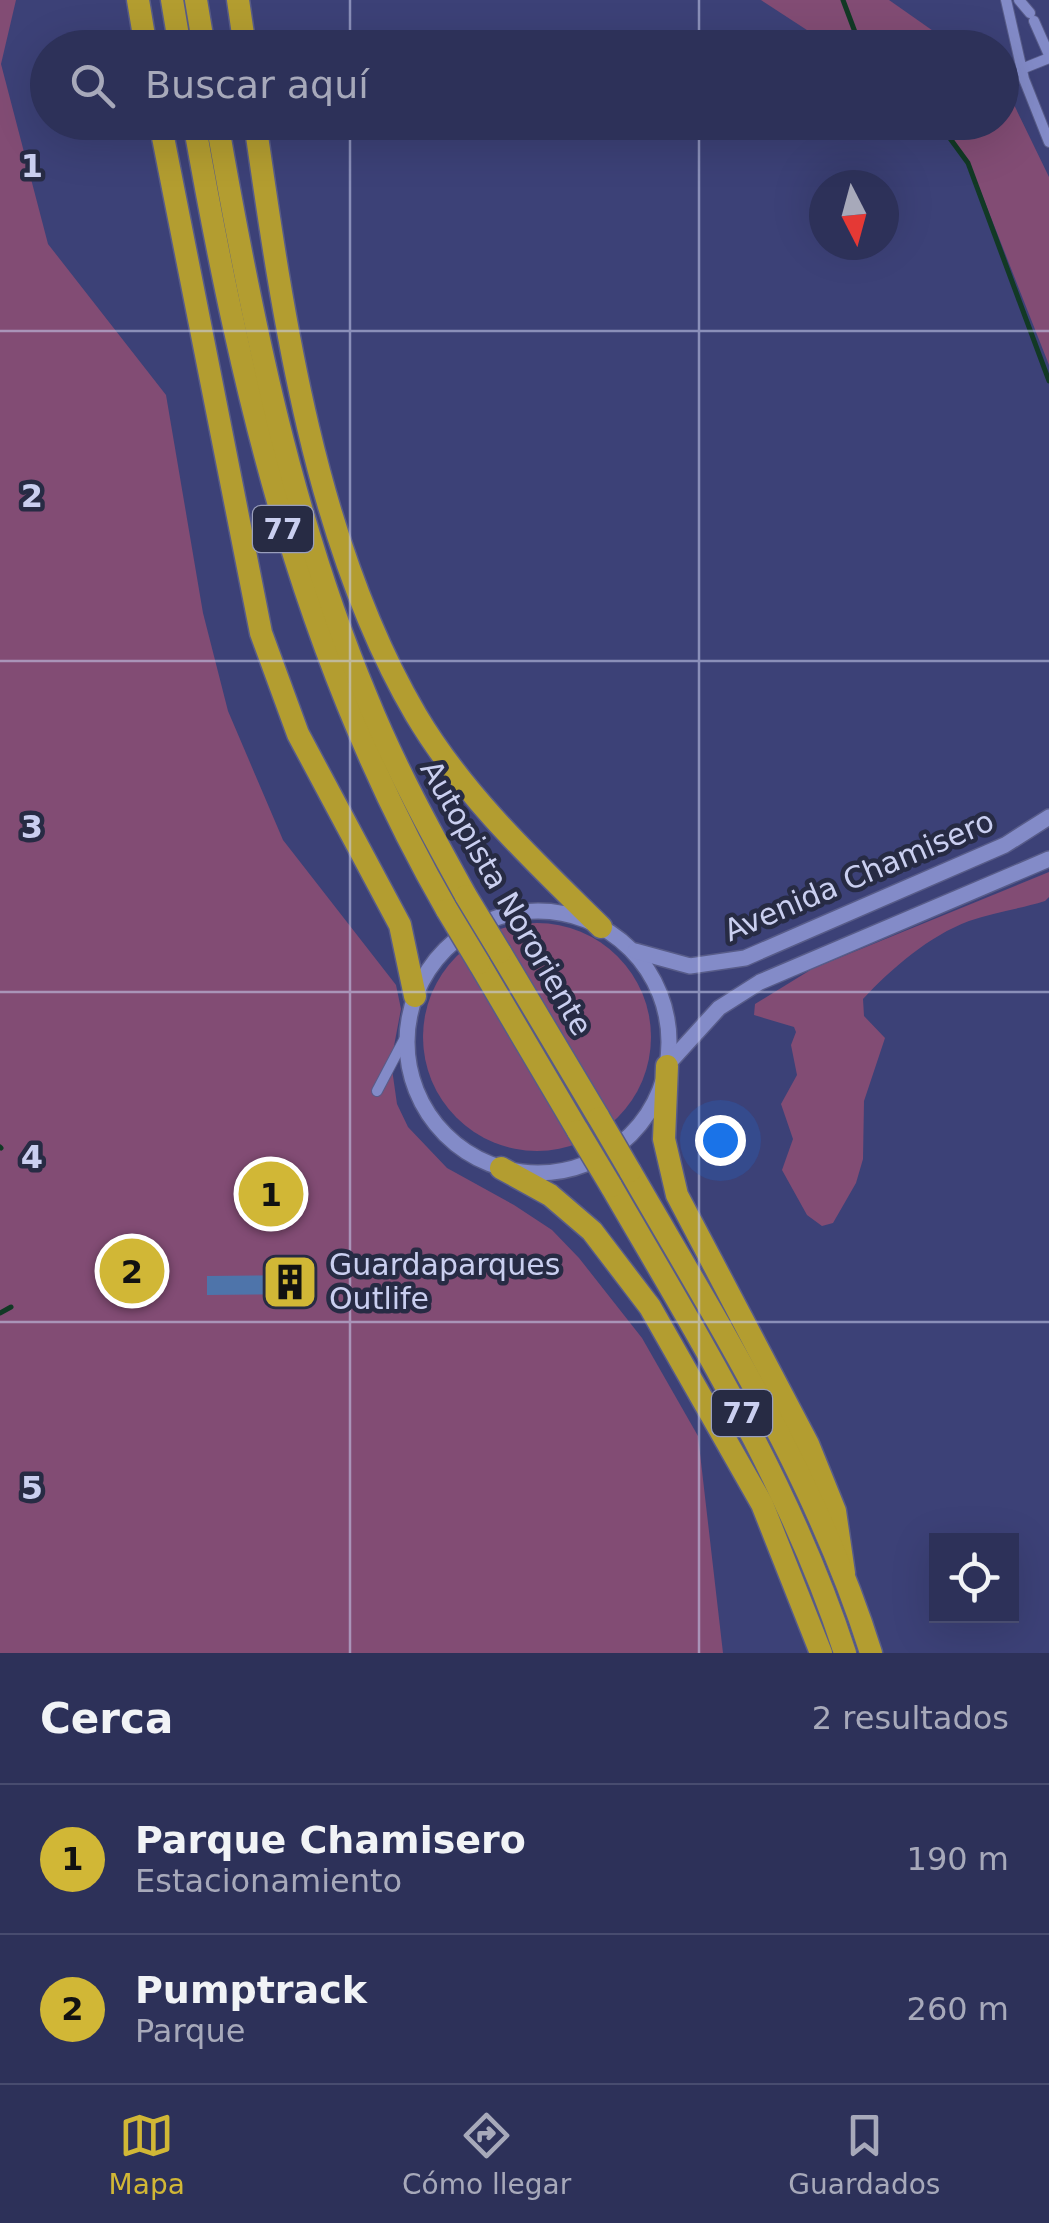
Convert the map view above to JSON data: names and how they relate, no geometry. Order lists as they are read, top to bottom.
{
  "streets": {
    "highway": ["77", "Autopista Nororiente"],
    "street": ["Avenida Chamisero"]
  },
  "places": {
    "building": ["Guardaparques Outlife"]
  },
  "north": "bottom",
  "page": {
    "search": "Buscar aquí",
    "pins": ["1", "2"],
    "heading": ["Cerca", "2 resultados"],
    "list": [
      {
        "mark": "1",
        "name": "Parque Chamisero",
        "note": "Estacionamiento",
        "value": "190 m"
      },
      {
        "mark": "2",
        "name": "Pumptrack",
        "note": "Parque",
        "value": "260 m"
      }
    ],
    "nav": ["Mapa", "Cómo llegar", "Guardados"]
  },
  "grid": {
    "rows": [
      "1",
      "2",
      "3",
      "4",
      "5"
    ]
  }
}
